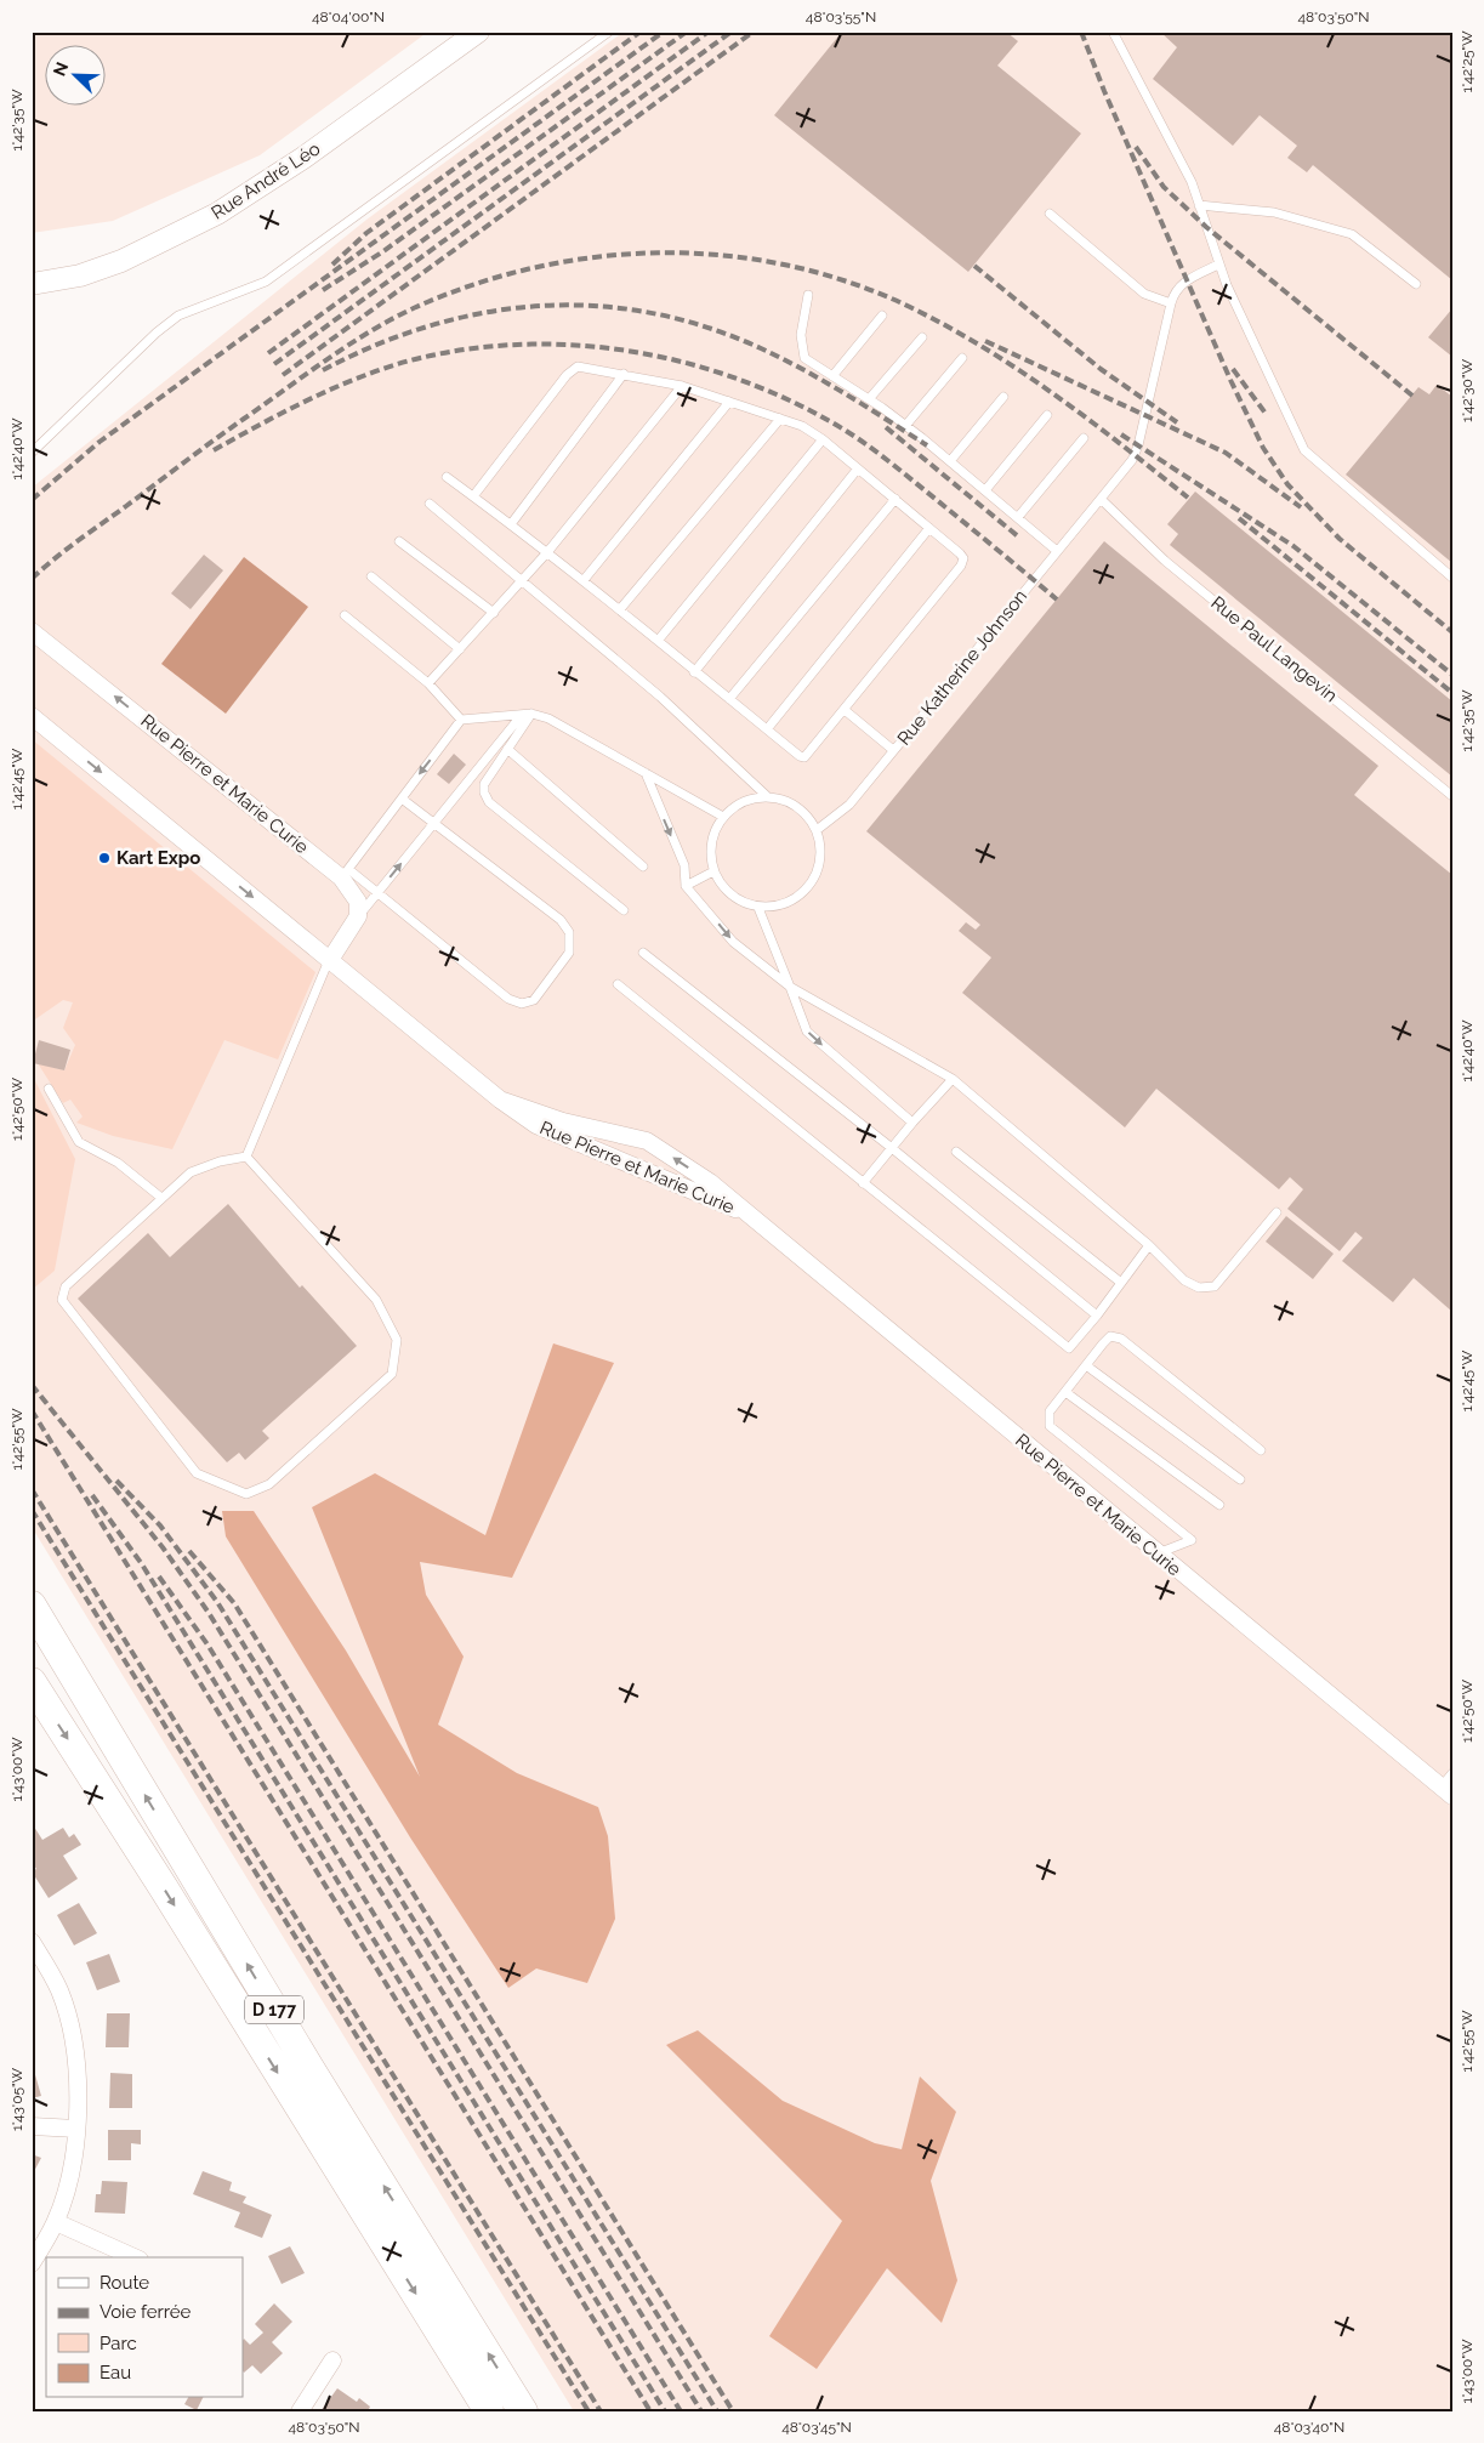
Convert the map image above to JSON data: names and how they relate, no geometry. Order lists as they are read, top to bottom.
{
  "streets": {
    "highway": ["D 177"],
    "street": ["Rue André Léo", "Rue Pierre et Marie Curie"],
    "lane": ["Rue Paul Langevin", "Rue Katherine Johnson"]
  },
  "crossings": [
    ["Rue Paul Langevin", "Rue Katherine Johnson"]
  ],
  "places": ["Kart Expo"],
  "legend": [
    "Route",
    "Voie ferrée",
    "Parc",
    "Eau"
  ],
  "north": "top left",
  "coordinates": [
    "48°04'00\"N",
    "48°03'55\"N",
    "48°03'50\"N",
    "1°42'25\"W",
    "1°42'35\"W",
    "1°42'30\"W",
    "1°42'40\"W",
    "1°42'45\"W",
    "1°42'50\"W",
    "1°42'55\"W",
    "1°43'00\"W",
    "1°43'05\"W",
    "48°03'45\"N",
    "48°03'40\"N"
  ]
}
